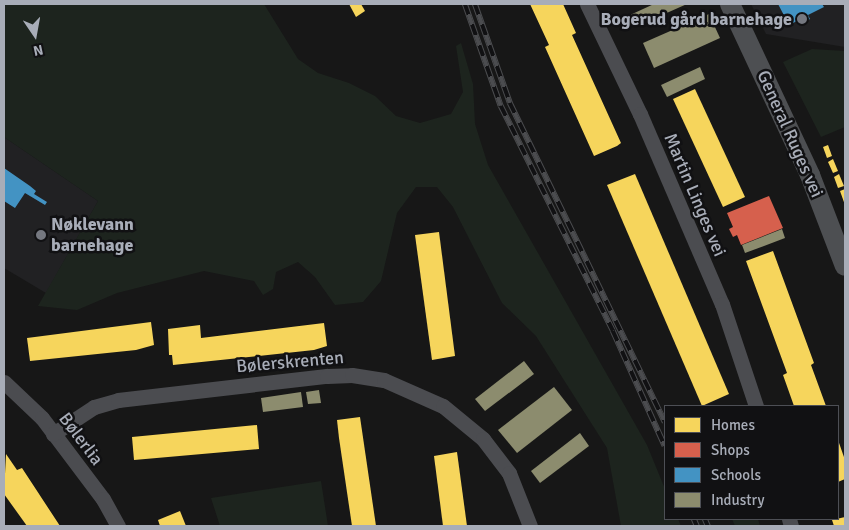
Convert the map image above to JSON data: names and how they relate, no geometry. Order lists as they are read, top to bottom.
{
  "streets": {
    "main road": ["General Ruges vei"],
    "street": ["Martin Linges vei", "Bølerskrenten", "Bølerlia"]
  },
  "crossings": [
    ["Bølerskrenten", "Bølerlia"]
  ],
  "places": ["Bogerud gård barnehage", "Nøklevann barnehage"],
  "legend": [
    "Homes",
    "Shops",
    "Schools",
    "Industry"
  ],
  "north": "bottom"
}
